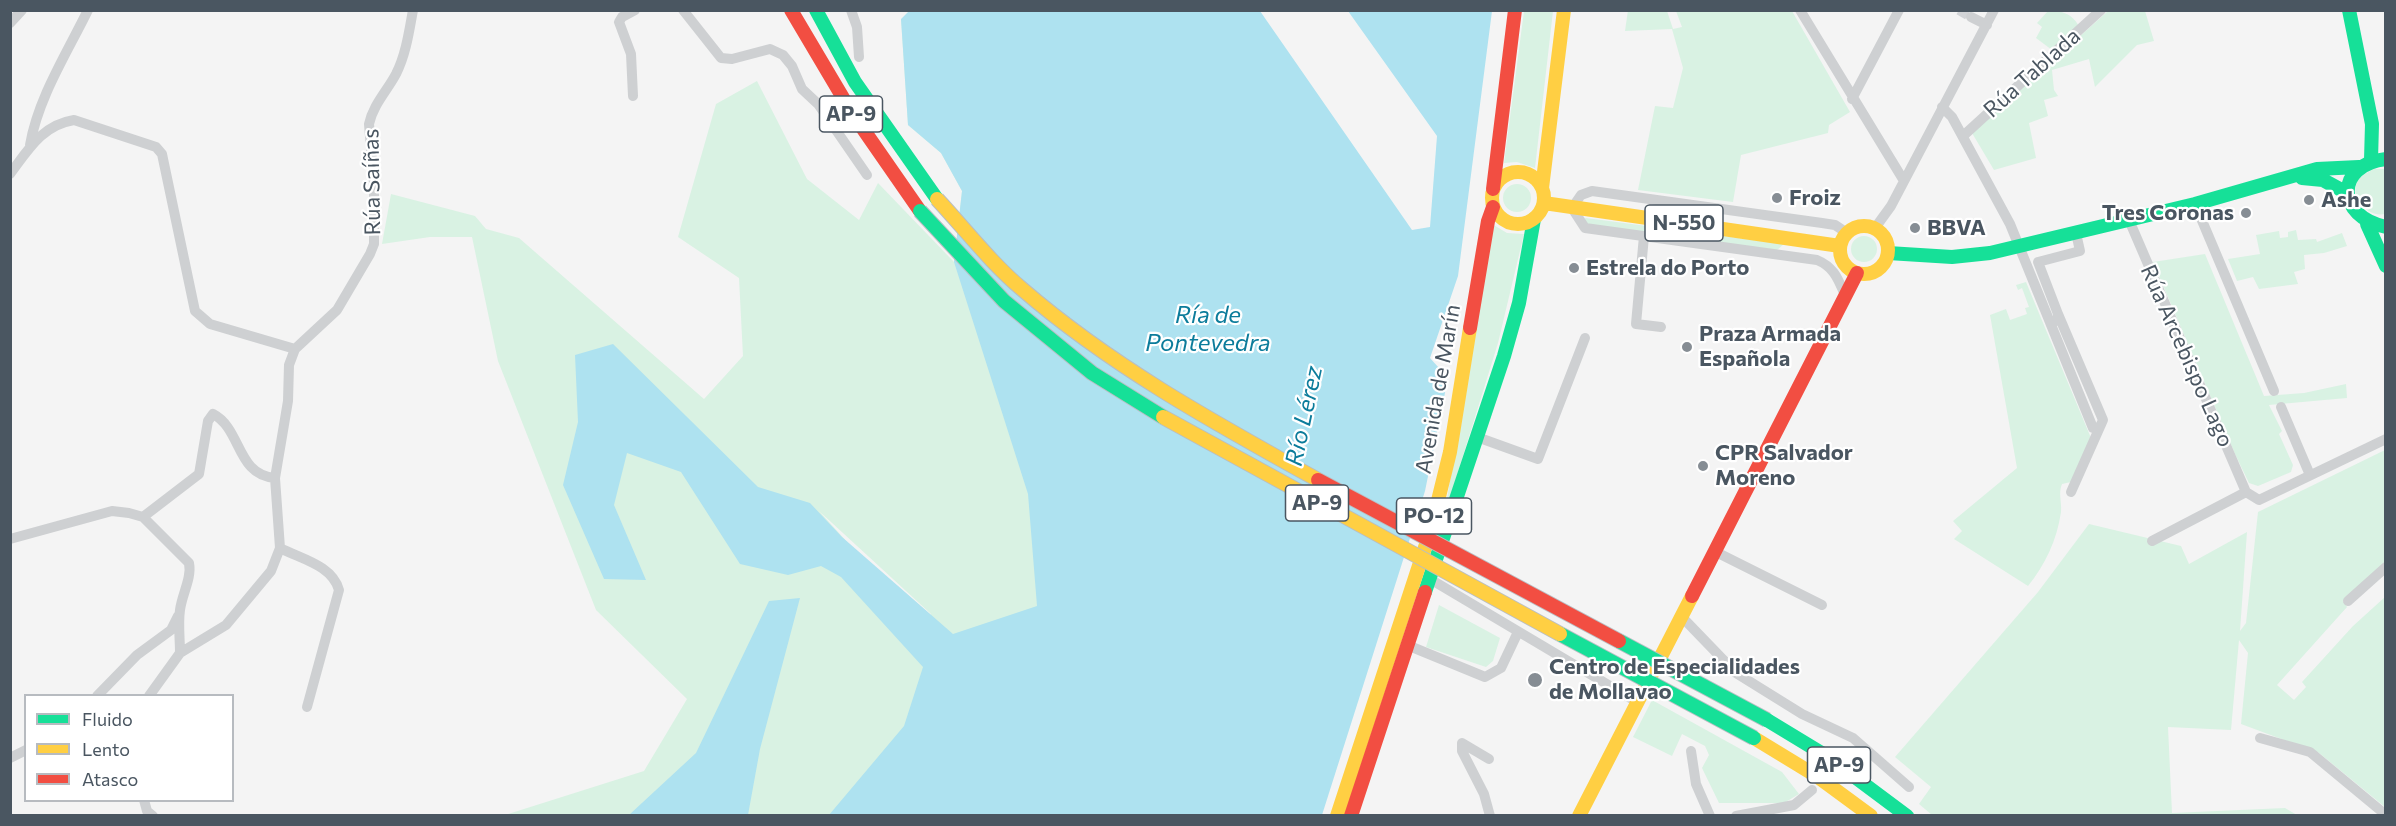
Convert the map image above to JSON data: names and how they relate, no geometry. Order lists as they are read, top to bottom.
{
  "streets": {
    "main road": [
      "AP-9",
      "N-550",
      "Avenida de Marín",
      "PO-12"
    ],
    "street": ["Rúa Tablada", "Rúa Saíñas", "Rúa Arcebispo Lago"]
  },
  "crossings": [
    ["N-550", "Avenida de Marín"]
  ],
  "water": ["Ría de Pontevedra", "Río Lérez"],
  "places": [
    "Froiz",
    "Ashe",
    "Tres Coronas",
    "BBVA",
    "Estrela do Porto",
    "Praza Armada Española",
    "CPR Salvador Moreno",
    "Centro de Especialidades de Mollavao"
  ],
  "legend": ["Fluido", "Lento", "Atasco"]
}
